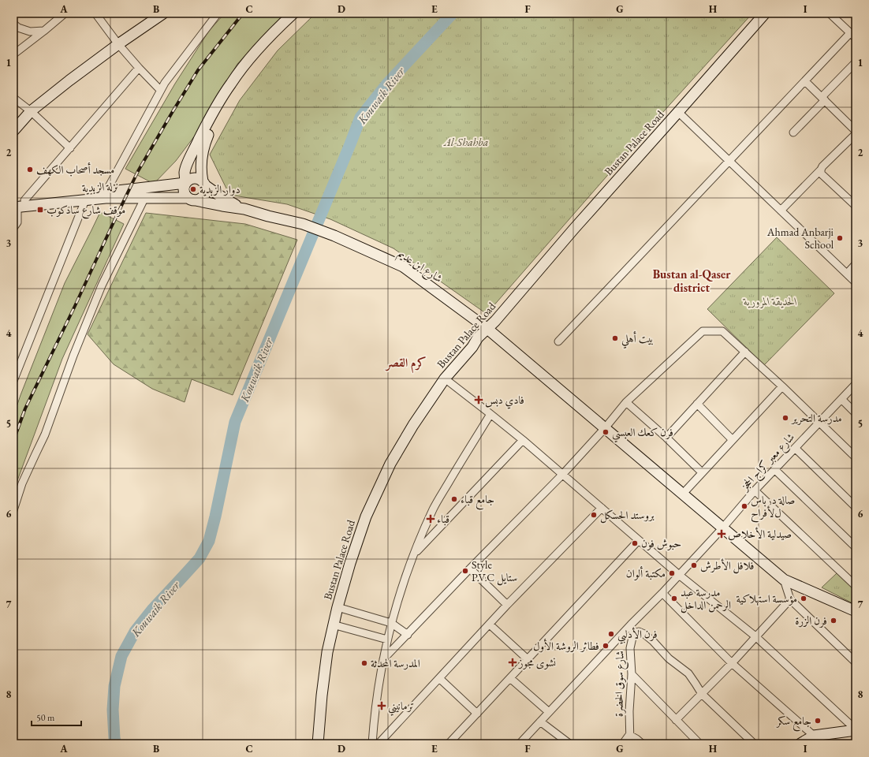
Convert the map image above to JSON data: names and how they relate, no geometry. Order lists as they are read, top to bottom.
{
  "streets": {
    "main road": ["Bustan Palace Road", "نزلة الزبدية", "شارع ابن عديم"],
    "street": ["شارع معبر كراج الحجز", "شارع سوق الخضرة"]
  },
  "crossings": [
    ["Bustan Palace Road", "شارع ابن عديم"],
    ["شارع ابن عديم", "شارع معبر كراج الحجز"],
    ["شارع معبر كراج الحجز", "شارع سوق الخضرة"]
  ],
  "districts": ["Bustan al-Qaser district", "كرم القصر"],
  "water": ["Kouwaik River"],
  "parks": ["Al-Shahba", "الحديقة المرورية"],
  "places": {
    "other": [
      "مسجد أصحاب الكهف",
      "دوار الزبدية",
      "Ahmad Anbarji School",
      "بيت أهلي",
      "مدرسة التحرير",
      "فرن كعك العبسي",
      "جامع قباء",
      "صالة درباس لﻷفراح",
      "بروستد الحسكل",
      "حبوش فون",
      "فلافل اﻷطرش",
      "Style P.V.C ستايل",
      "مكتبة ألوان",
      "مدرسة عبد الرحمن الداخل",
      "مؤسسة استهلاكية",
      "فرن الزرة",
      "فرن اﻷدلبي",
      "فطائر الروشة الأول",
      "المدرسة المحدثة",
      "جامع سكر"
    ],
    "transit": ["موقف شارع سادكوب"],
    "health": [
      "فادي دبس",
      "قباء",
      "صيدلية اﻷخلاص",
      "نشوى مجوز",
      "ترمانيني"
    ]
  },
  "scale_bar": "50 m",
  "grid": {
    "columns": [
      "A",
      "B",
      "C",
      "D",
      "E",
      "F",
      "G",
      "H",
      "I"
    ],
    "rows": [
      "1",
      "2",
      "3",
      "4",
      "5",
      "6",
      "7",
      "8"
    ]
  }
}
